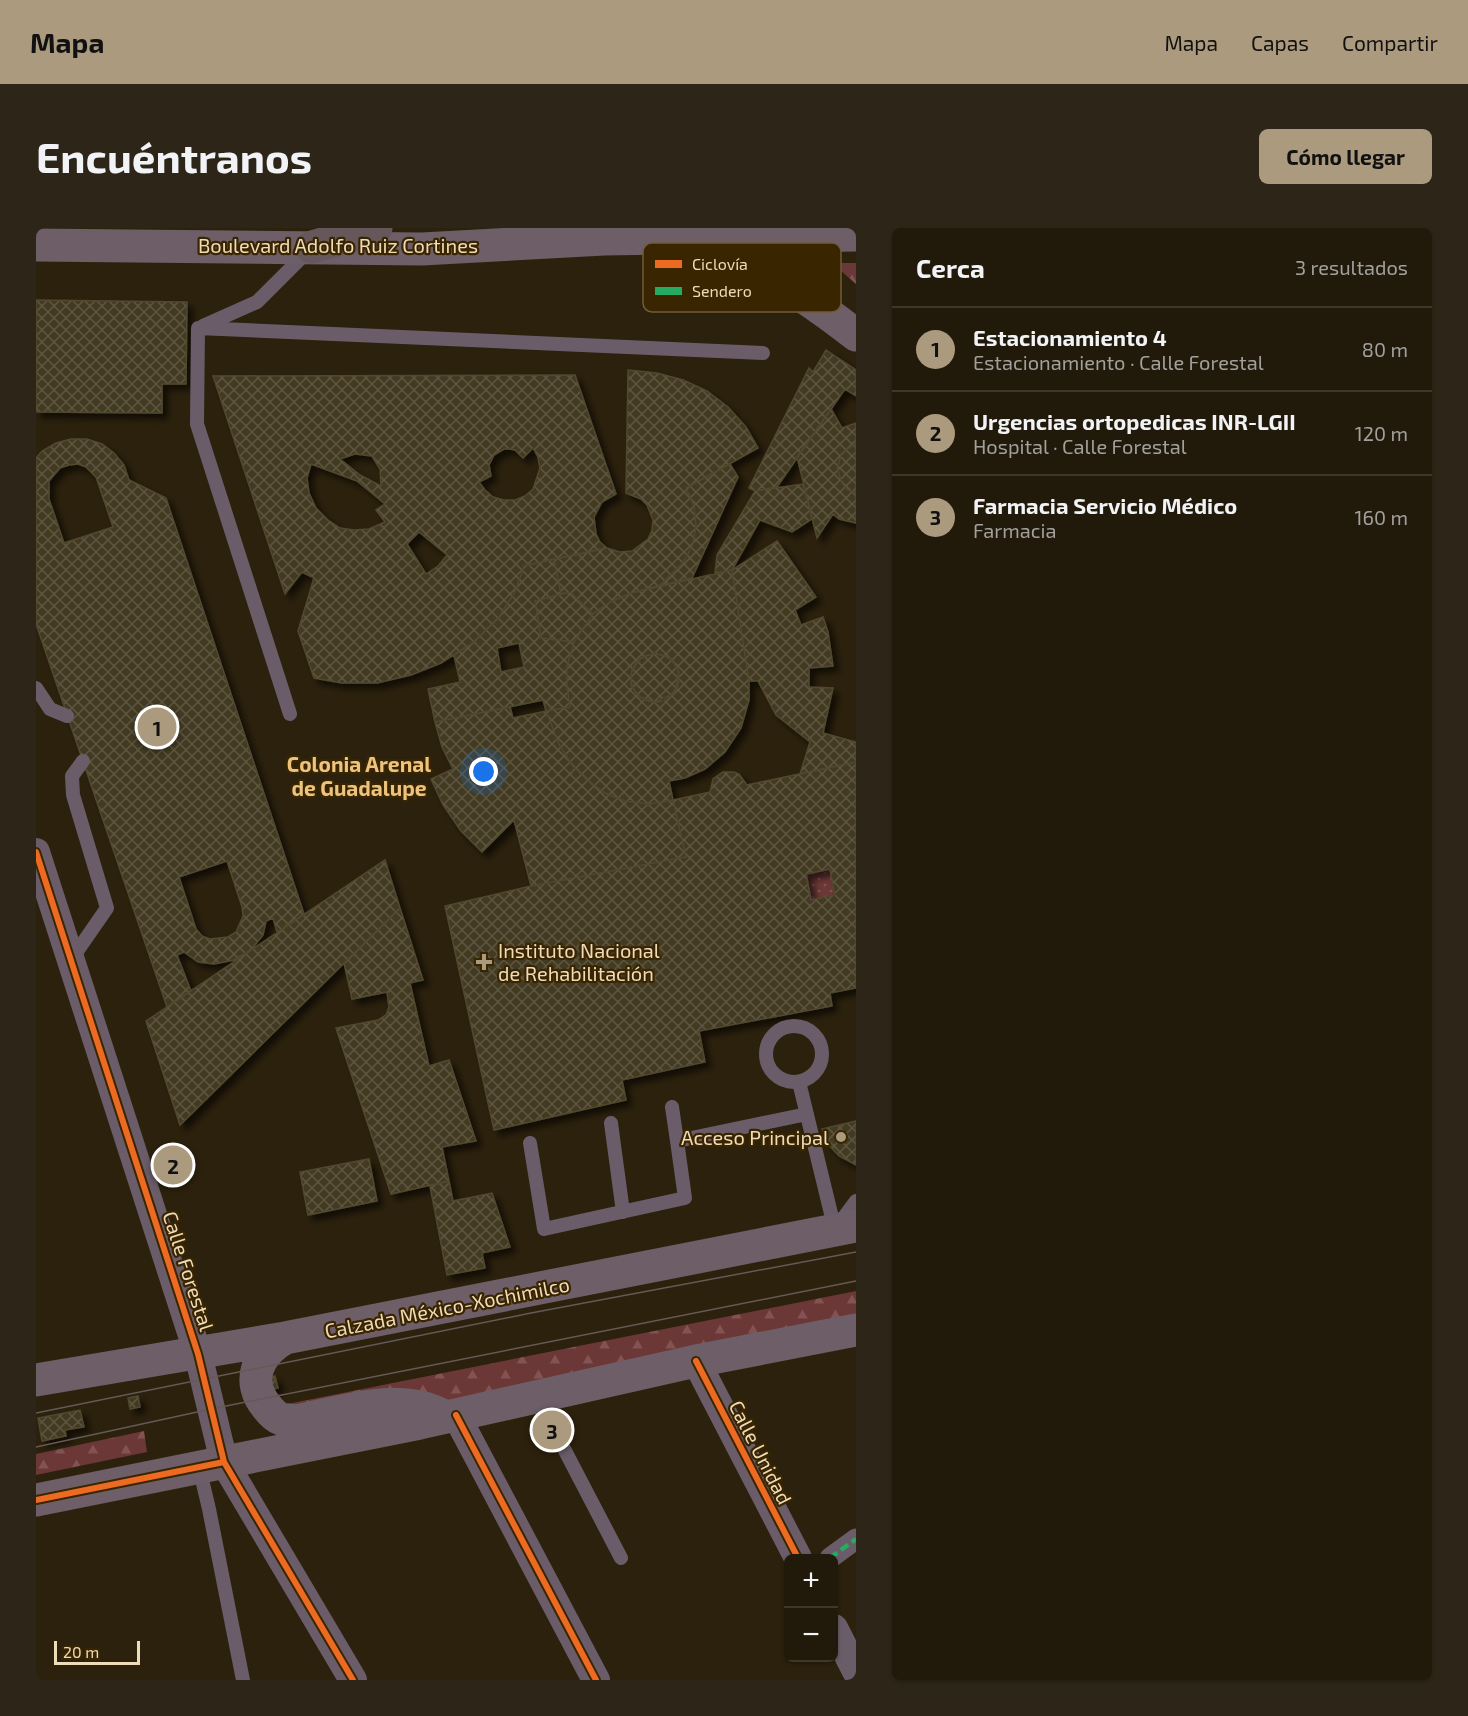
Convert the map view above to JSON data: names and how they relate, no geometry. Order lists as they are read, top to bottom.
{
  "streets": {
    "main road": ["Boulevard Adolfo Ruiz Cortines", "Calzada México-Xochimilco"],
    "street": ["Calle Forestal", "Calle Unidad"]
  },
  "crossings": [
    ["Calle Forestal", "Calzada México-Xochimilco"]
  ],
  "districts": ["Colonia Arenal de Guadalupe"],
  "places": {
    "health": ["Instituto Nacional de Rehabilitación"],
    "other": ["Acceso Principal"]
  },
  "legend": ["Ciclovía", "Sendero"],
  "scale_bar": "20 m",
  "page": {
    "header": "Mapa",
    "nav": ["Mapa", "Capas", "Compartir"],
    "buttons": "Cómo llegar",
    "title": "Encuéntranos",
    "heading": ["Cerca", "3 resultados"],
    "list": [
      {
        "mark": "1",
        "name": "Estacionamiento 4",
        "note": "Estacionamiento · Calle Forestal",
        "value": "80 m"
      },
      {
        "mark": "2",
        "name": "Urgencias ortopedicas INR-LGII",
        "note": "Hospital · Calle Forestal",
        "value": "120 m"
      },
      {
        "mark": "3",
        "name": "Farmacia Servicio Médico",
        "note": "Farmacia",
        "value": "160 m"
      }
    ],
    "pins": ["1", "2", "3"],
    "map_buttons": ["+", "−"],
    "scale": "20 m"
  }
}
